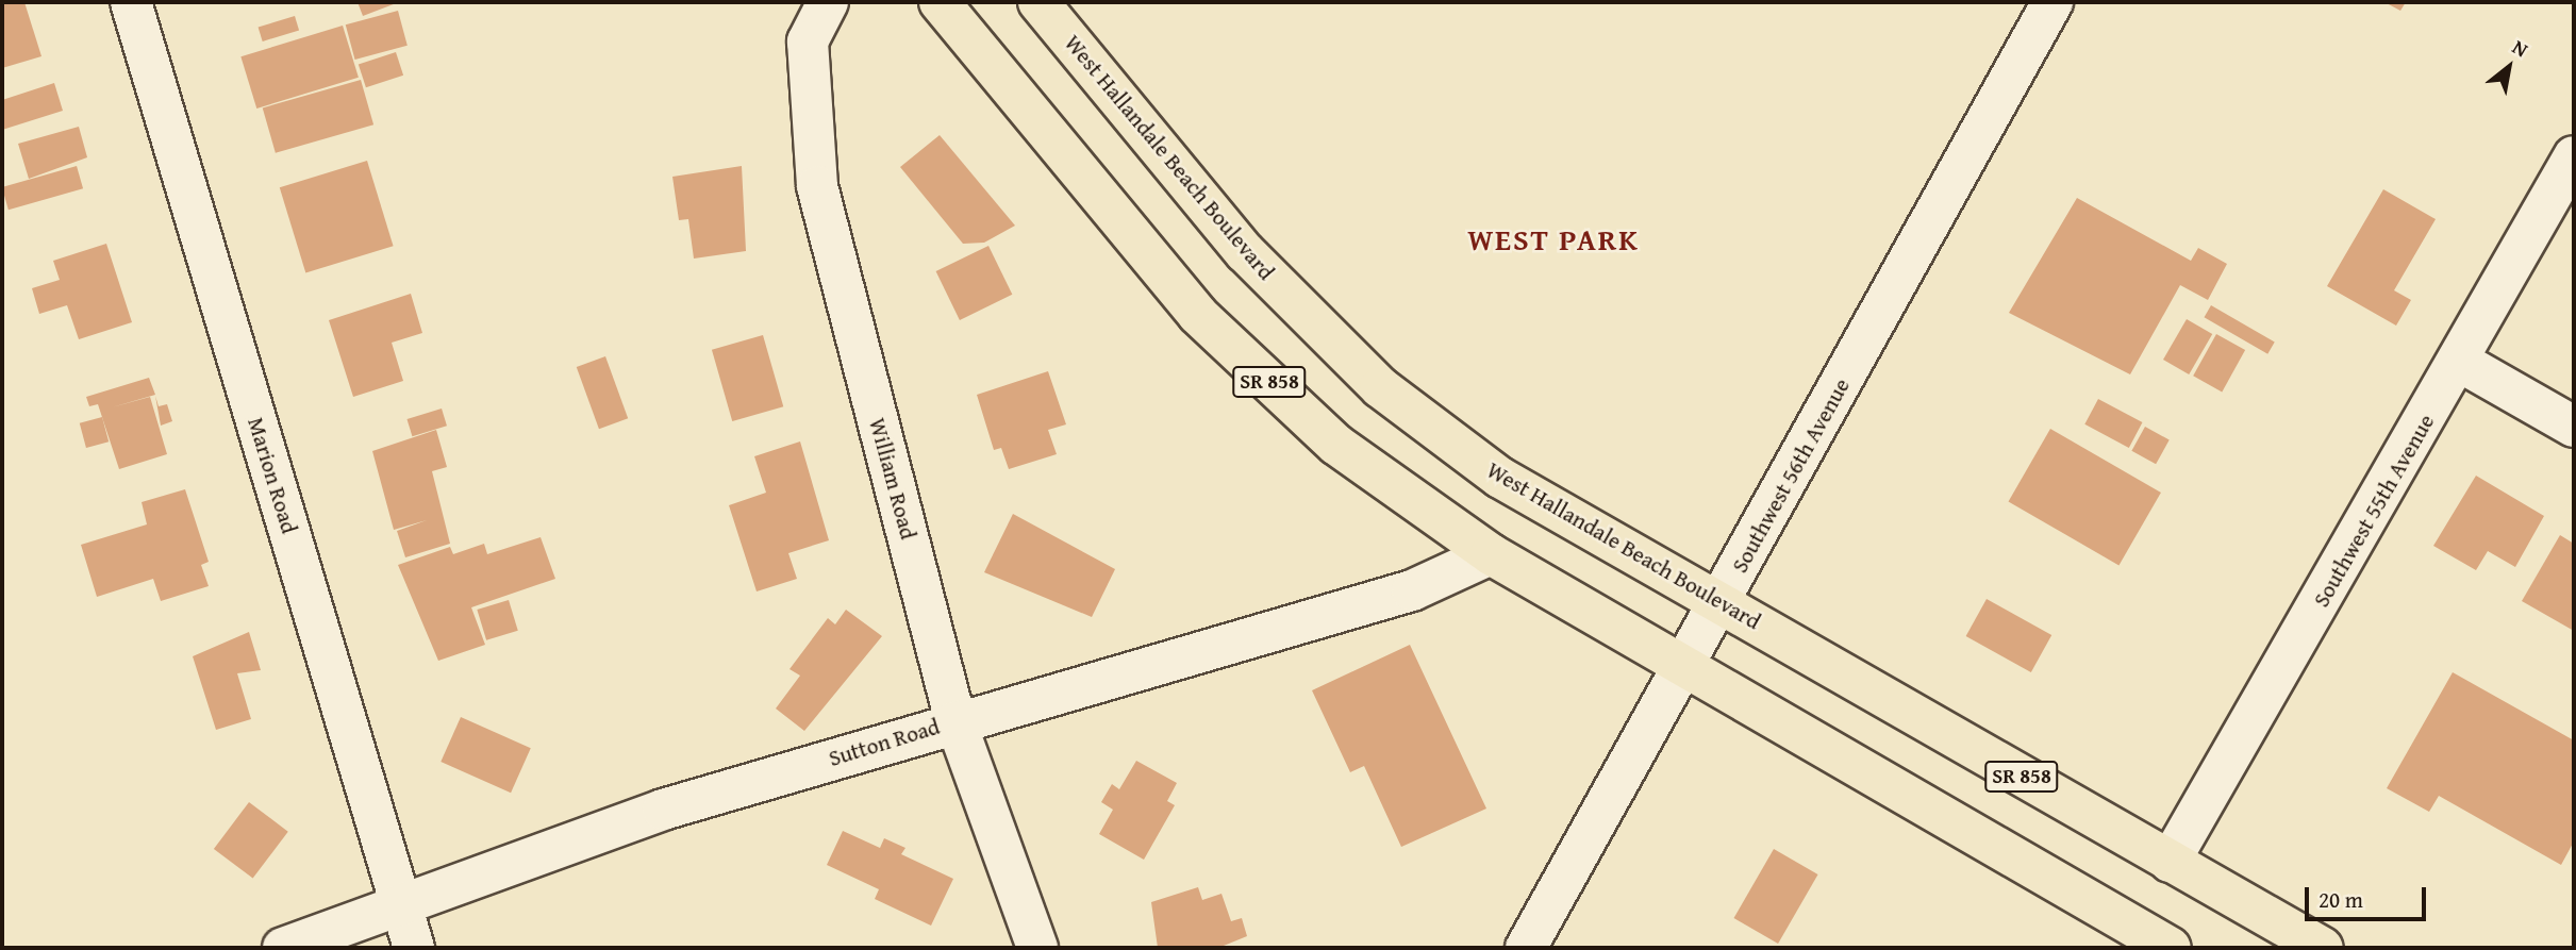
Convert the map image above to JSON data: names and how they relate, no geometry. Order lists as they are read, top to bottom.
{
  "streets": {
    "main road": ["West Hallandale Beach Boulevard", "SR 858"],
    "street": [
      "Marion Road",
      "Southwest 56th Avenue",
      "William Road",
      "Southwest 55th Avenue",
      "Sutton Road"
    ]
  },
  "crossings": [
    ["West Hallandale Beach Boulevard", "Southwest 56th Avenue"],
    ["West Hallandale Beach Boulevard", "Southwest 55th Avenue"],
    ["SR 858", "Southwest 56th Avenue"],
    ["SR 858", "Sutton Road"],
    ["Marion Road", "Sutton Road"],
    ["William Road", "Sutton Road"]
  ],
  "districts": ["WEST PARK"],
  "scale_bar": "20 m",
  "north": "top right"
}
